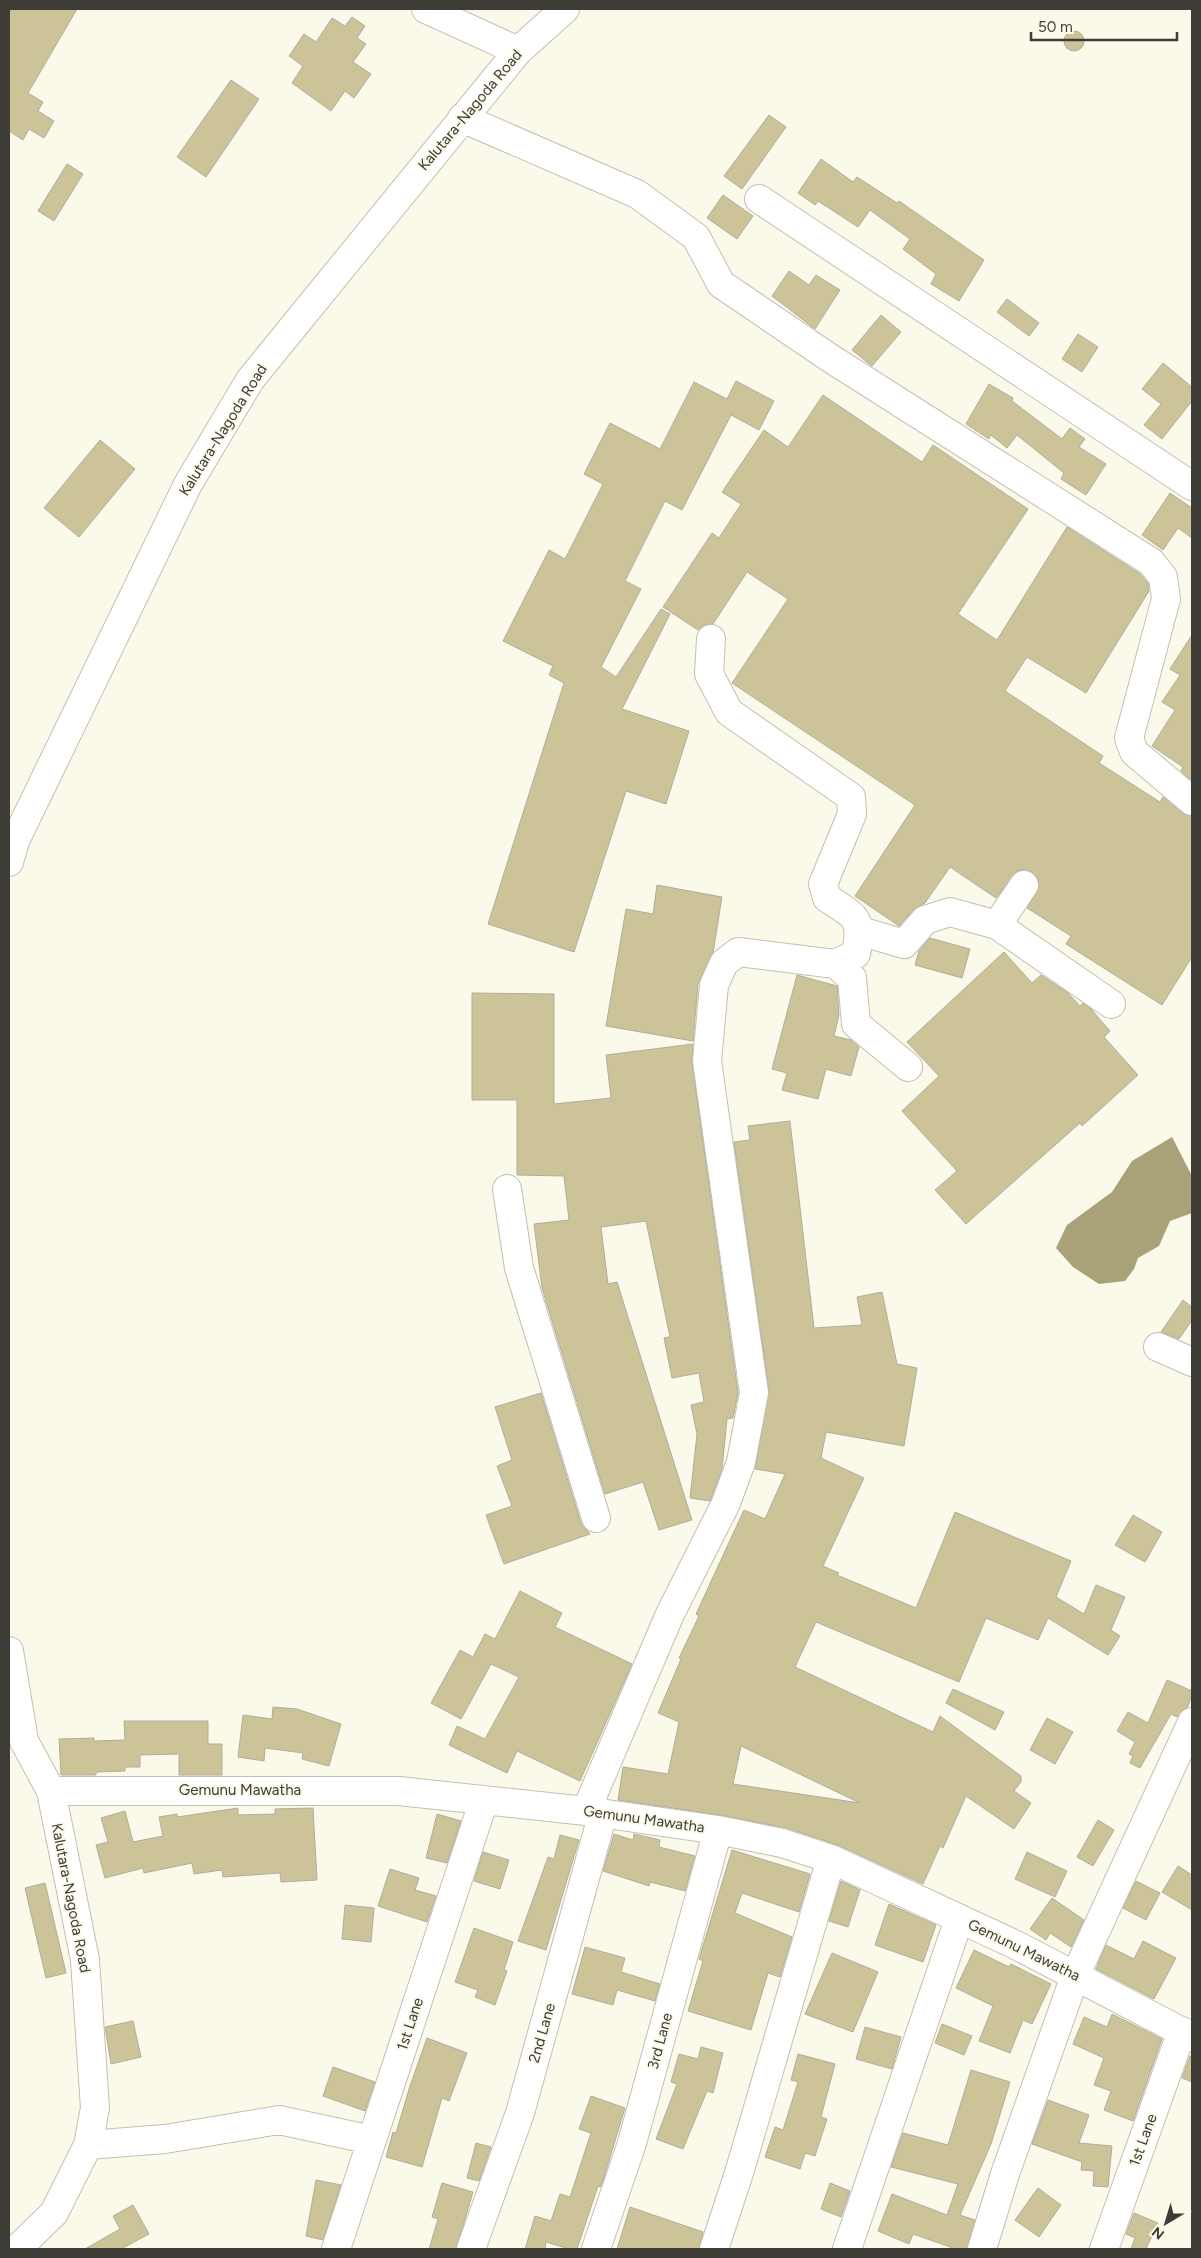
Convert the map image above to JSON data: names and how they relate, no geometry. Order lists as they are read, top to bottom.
{
  "streets": {
    "street": [
      "Kalutara-Nagoda Road",
      "Gemunu Mawatha",
      "1st Lane",
      "2nd Lane",
      "3rd Lane"
    ]
  },
  "crossings": [
    ["Kalutara-Nagoda Road", "Gemunu Mawatha"],
    ["Gemunu Mawatha", "1st Lane"],
    ["Gemunu Mawatha", "2nd Lane"],
    ["Gemunu Mawatha", "3rd Lane"]
  ],
  "scale_bar": "50 m",
  "north": "bottom left"
}
